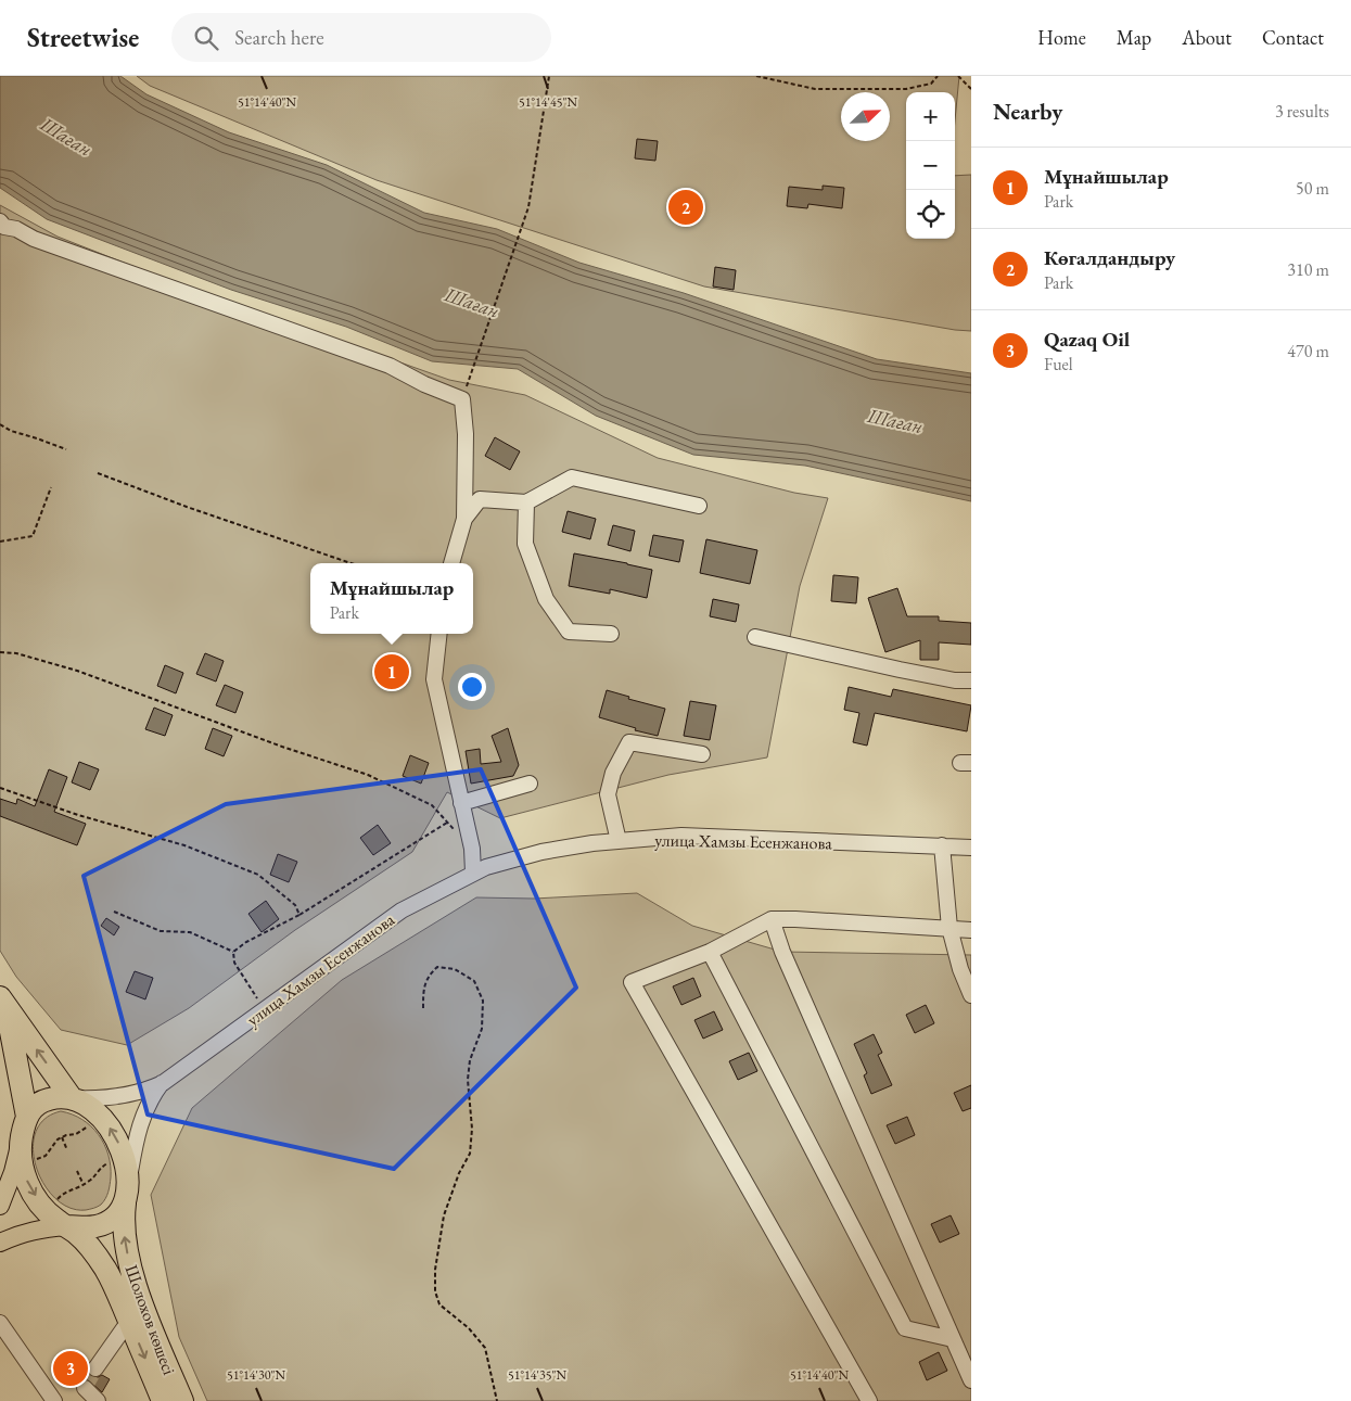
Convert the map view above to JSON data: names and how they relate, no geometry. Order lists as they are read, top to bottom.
{
  "streets": {
    "highway": ["Шолохов көшесі"],
    "street": ["улица Хамзы Есенжанова"]
  },
  "water": ["Шаған"],
  "north": "top right",
  "page": {
    "header": "Streetwise",
    "search": "Search here",
    "nav": [
      "Home",
      "Map",
      "About",
      "Contact"
    ],
    "heading": ["Nearby", "3 results"],
    "map_buttons": ["+", "−"],
    "list": [
      {
        "mark": "1",
        "name": "Мұнайшылар",
        "note": "Park",
        "value": "50 m"
      },
      {
        "mark": "2",
        "name": "Көгалдандыру",
        "note": "Park",
        "value": "310 m"
      },
      {
        "mark": "3",
        "name": "Qazaq Oil",
        "note": "Fuel",
        "value": "470 m"
      }
    ],
    "pins": ["2", "1", "3"],
    "popup": ["Мұнайшылар", "Park"]
  },
  "coordinates": [
    "51°14'40\"N",
    "51°14'45\"N",
    "51°14'30\"N",
    "51°14'35\"N"
  ]
}
